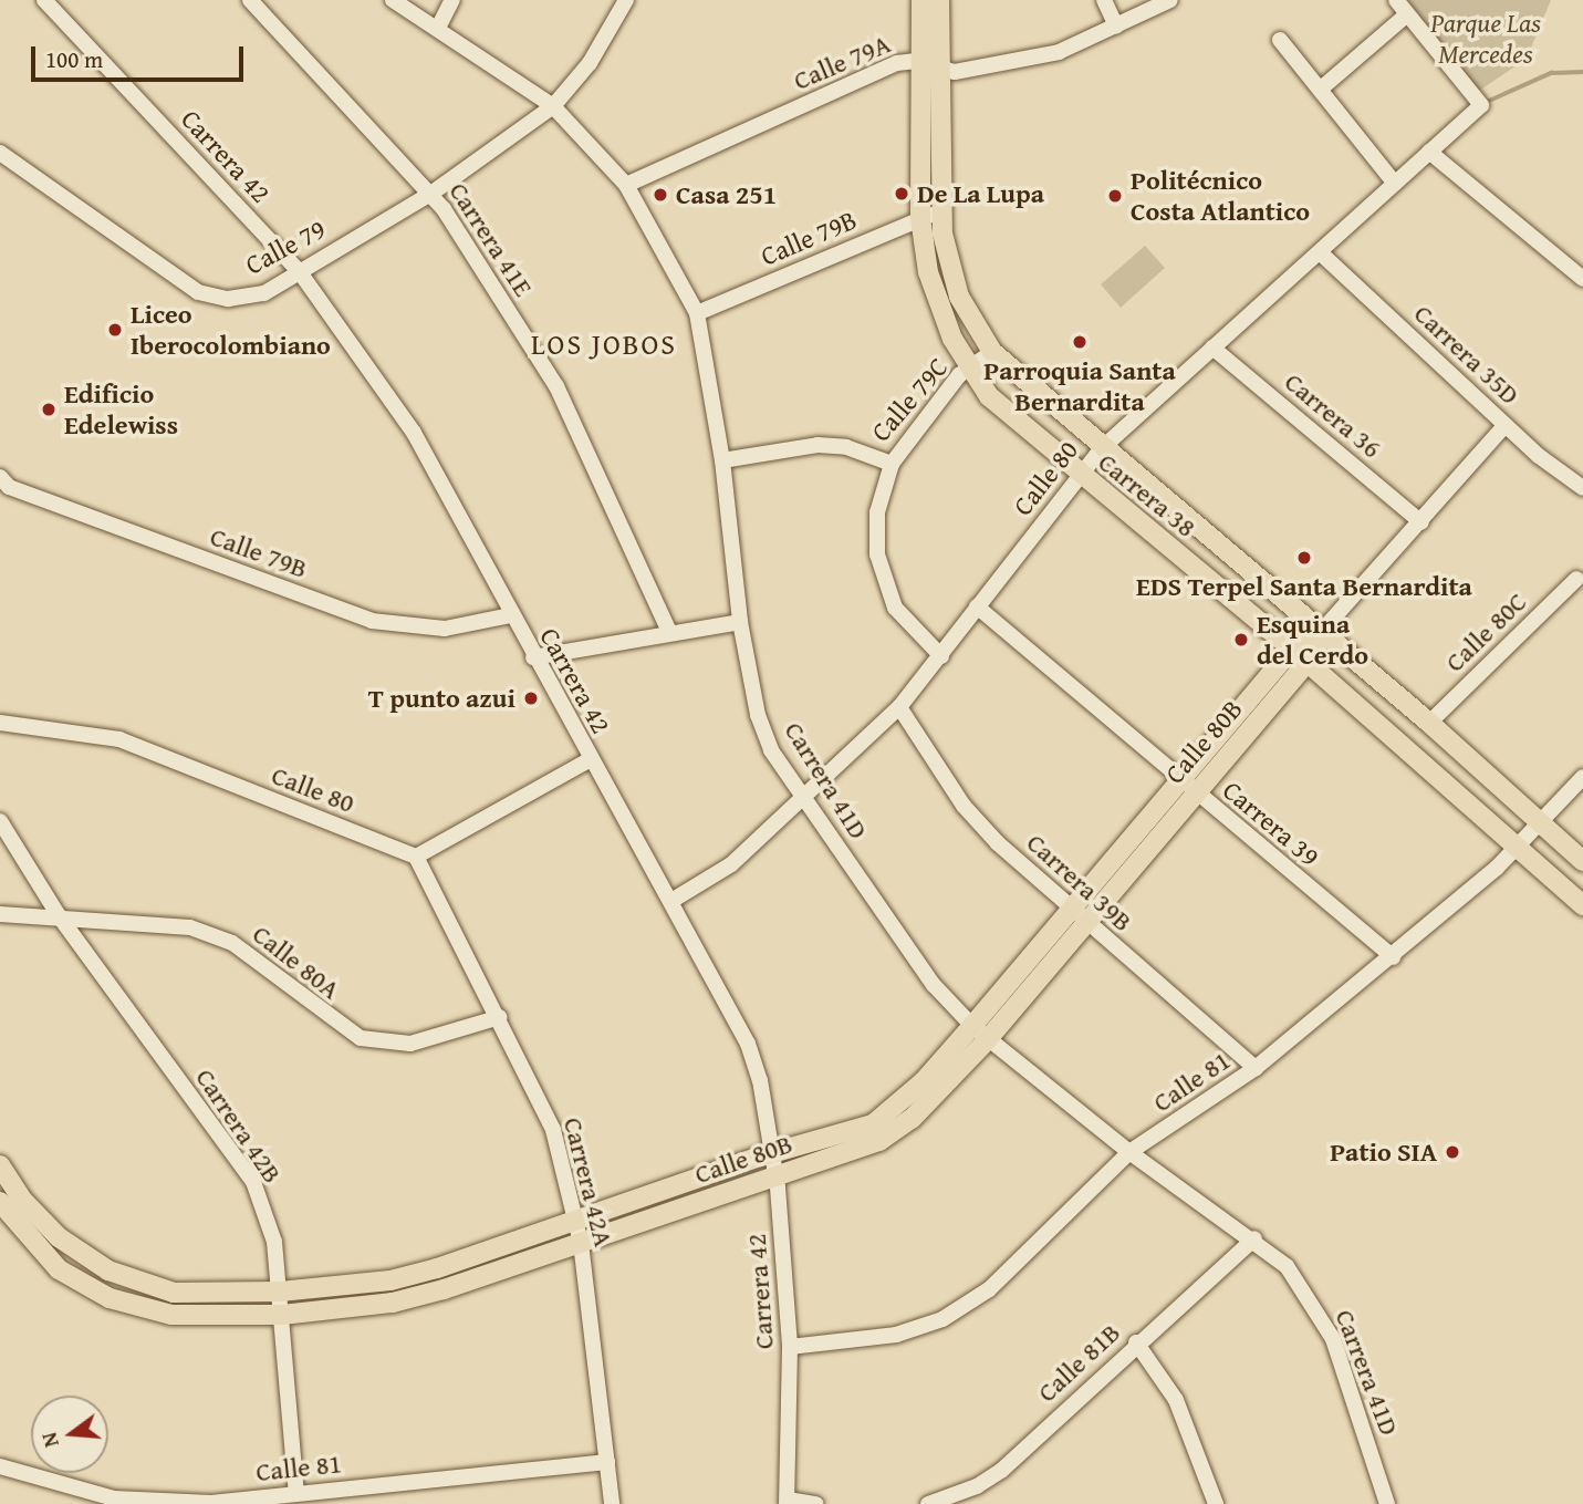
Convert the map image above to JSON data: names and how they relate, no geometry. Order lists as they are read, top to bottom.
{
  "streets": {
    "main road": ["Carrera 38", "Calle 80B"],
    "street": [
      "Calle 79A",
      "Carrera 42",
      "Calle 79B",
      "Carrera 41E",
      "Calle 79",
      "Carrera 35D",
      "Calle 79C",
      "Carrera 36",
      "Calle 80",
      "Calle 80C",
      "Carrera 41D",
      "Carrera 39",
      "Carrera 39B",
      "Calle 80A",
      "Calle 81",
      "Carrera 42B",
      "Carrera 42A",
      "Calle 81B"
    ]
  },
  "crossings": [
    ["Calle 79A", "Carrera 38"],
    ["Calle 79A", "Carrera 41D"],
    ["Carrera 42", "Calle 79B"],
    ["Carrera 42", "Calle 79"],
    ["Carrera 42", "Calle 80"],
    ["Carrera 42", "Calle 80B"],
    ["Carrera 42", "Calle 81"],
    ["Calle 79B", "Carrera 38"],
    ["Calle 79B", "Carrera 41D"],
    ["Carrera 41E", "Calle 79"],
    ["Calle 79", "Carrera 41D"],
    ["Carrera 35D", "Calle 80"],
    ["Carrera 35D", "Calle 80B"],
    ["Calle 79C", "Carrera 38"],
    ["Calle 79C", "Carrera 41D"],
    ["Carrera 36", "Calle 80"],
    ["Carrera 36", "Calle 80B"],
    ["Calle 80", "Carrera 38"],
    ["Calle 80", "Carrera 41D"],
    ["Calle 80", "Carrera 39"],
    ["Calle 80", "Carrera 39B"],
    ["Calle 80", "Carrera 42A"],
    ["Carrera 38", "Calle 80C"],
    ["Carrera 38", "Calle 80B"],
    ["Carrera 38", "Calle 81"],
    ["Calle 80B", "Carrera 41D"],
    ["Calle 80B", "Carrera 39"],
    ["Calle 80B", "Carrera 39B"],
    ["Calle 80B", "Carrera 42B"],
    ["Calle 80B", "Carrera 42A"],
    ["Carrera 41D", "Calle 81"],
    ["Carrera 41D", "Calle 81B"],
    ["Carrera 39", "Calle 81"],
    ["Carrera 39B", "Calle 81"],
    ["Calle 80A", "Carrera 42B"],
    ["Calle 80A", "Carrera 42A"],
    ["Calle 81", "Carrera 42B"],
    ["Calle 81", "Carrera 42A"]
  ],
  "districts": ["LOS JOBOS"],
  "parks": ["Parque Las Mercedes"],
  "places": [
    "De La Lupa",
    "Casa 251",
    "Politécnico Costa Atlantico",
    "Liceo Iberocolombiano",
    "Parroquia Santa Bernardita",
    "Edificio Edelewiss",
    "EDS Terpel Santa Bernardita",
    "Esquina del Cerdo",
    "T punto azui",
    "Patio SIA"
  ],
  "scale_bar": "100 m",
  "north": "left"
}
